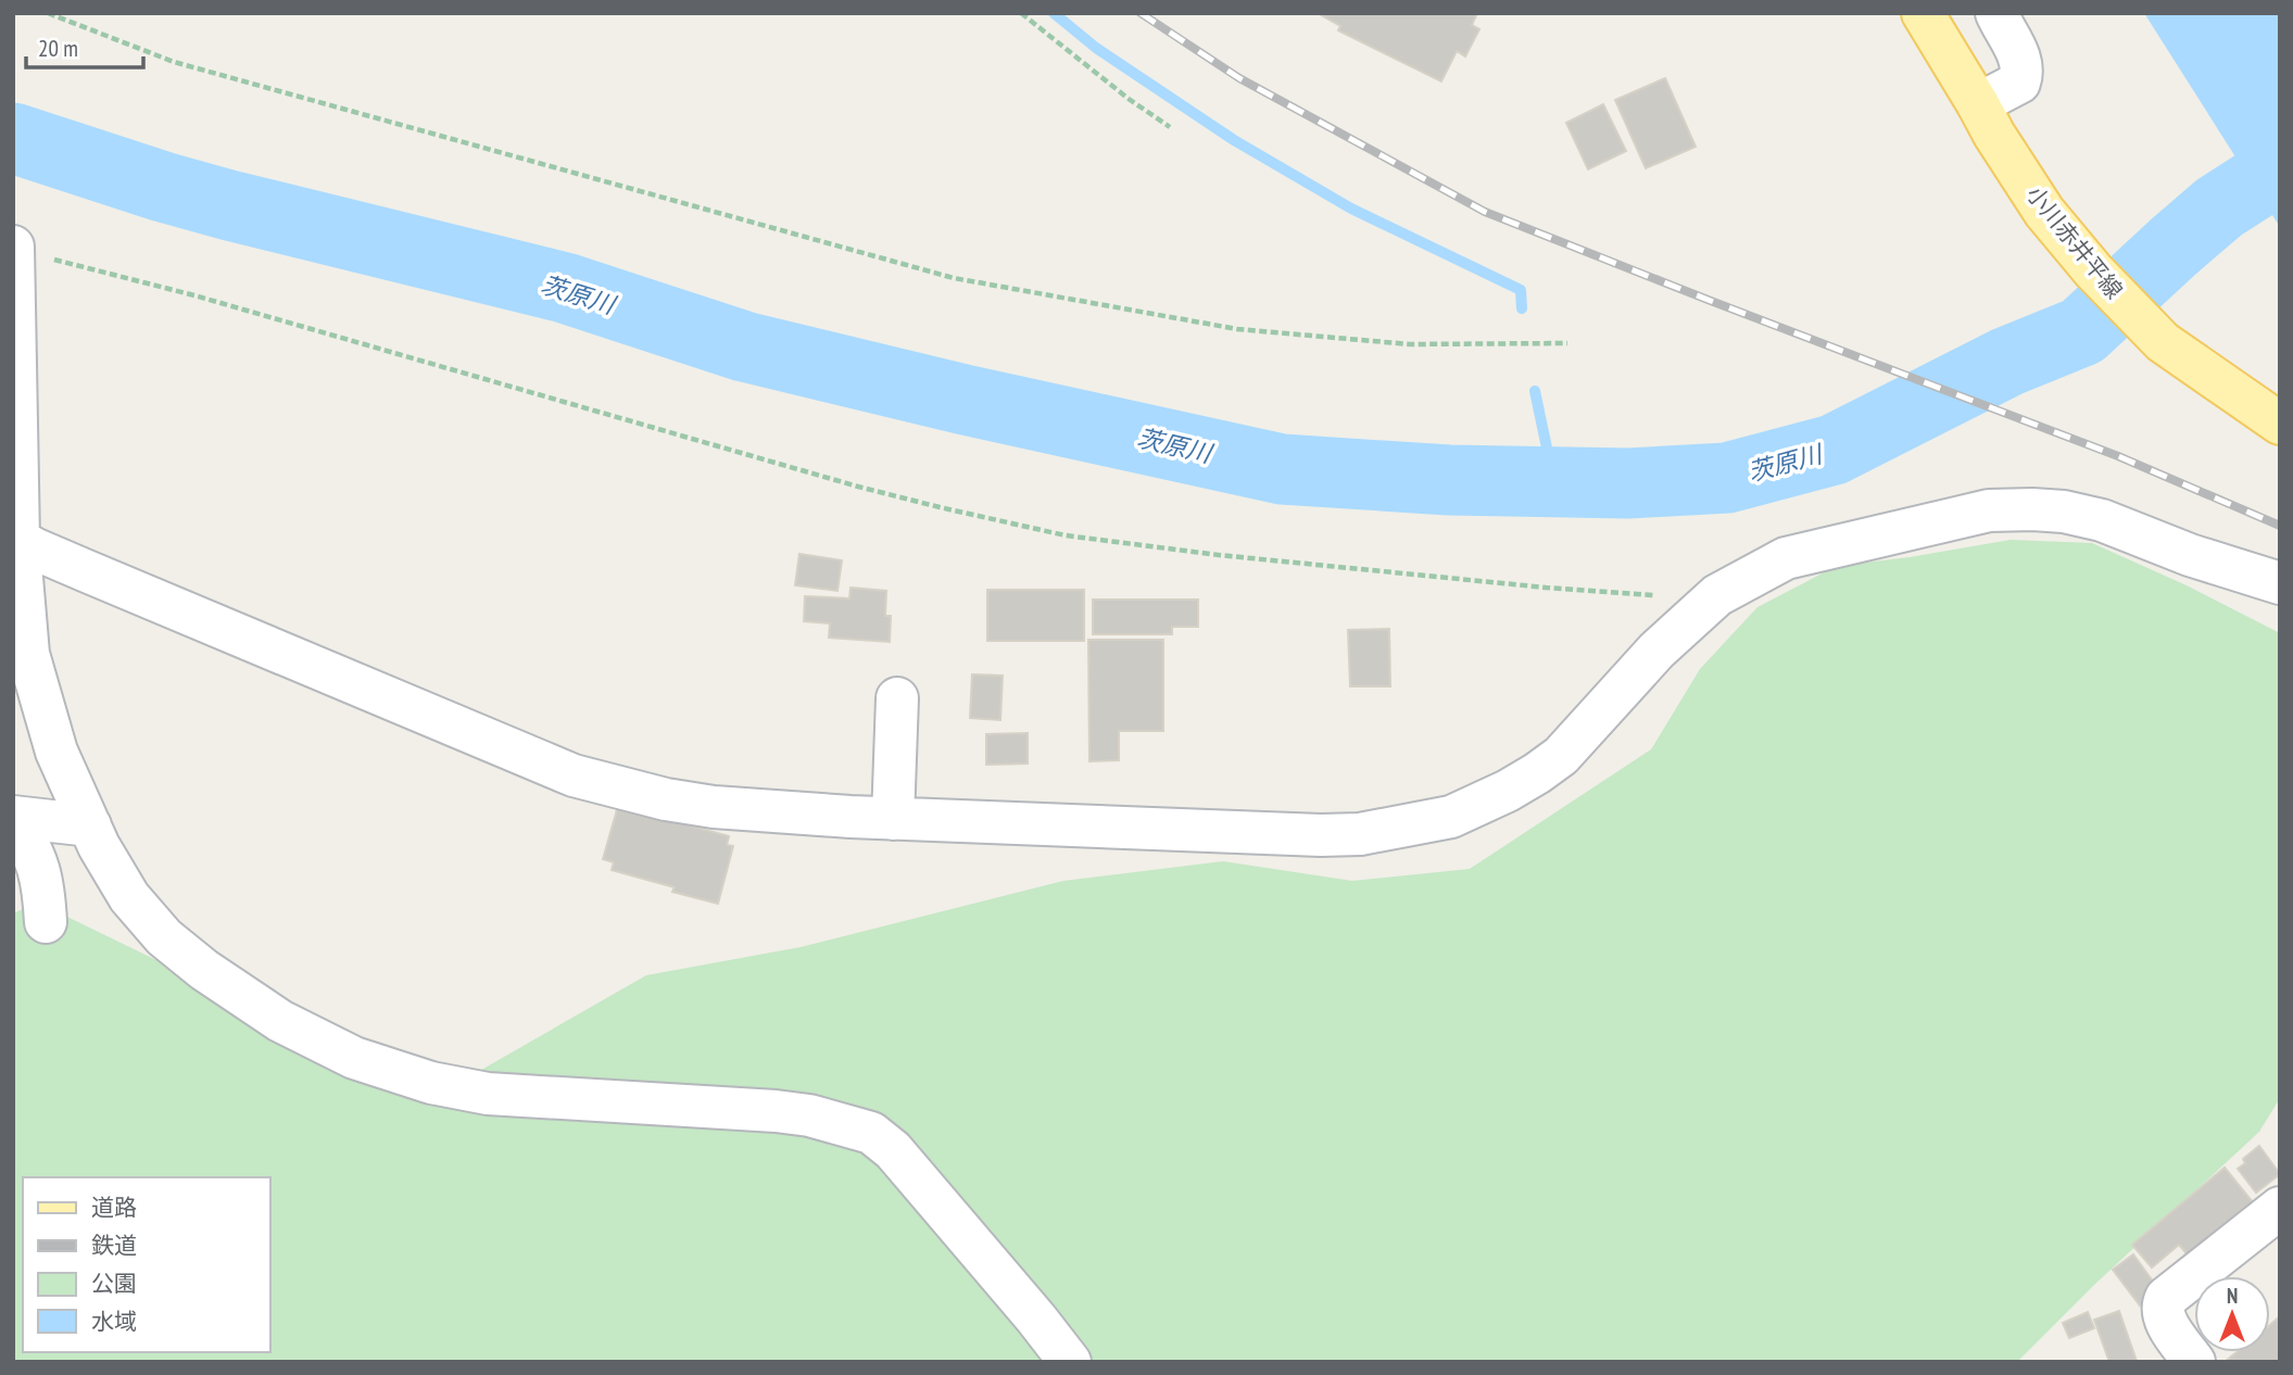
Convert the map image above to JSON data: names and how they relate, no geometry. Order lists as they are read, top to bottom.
{
  "streets": {
    "main road": ["小川赤井平線"]
  },
  "water": ["茨原川"],
  "legend": [
    "道路",
    "鉄道",
    "公園",
    "水域"
  ],
  "scale_bar": "20 m",
  "north": "top"
}
